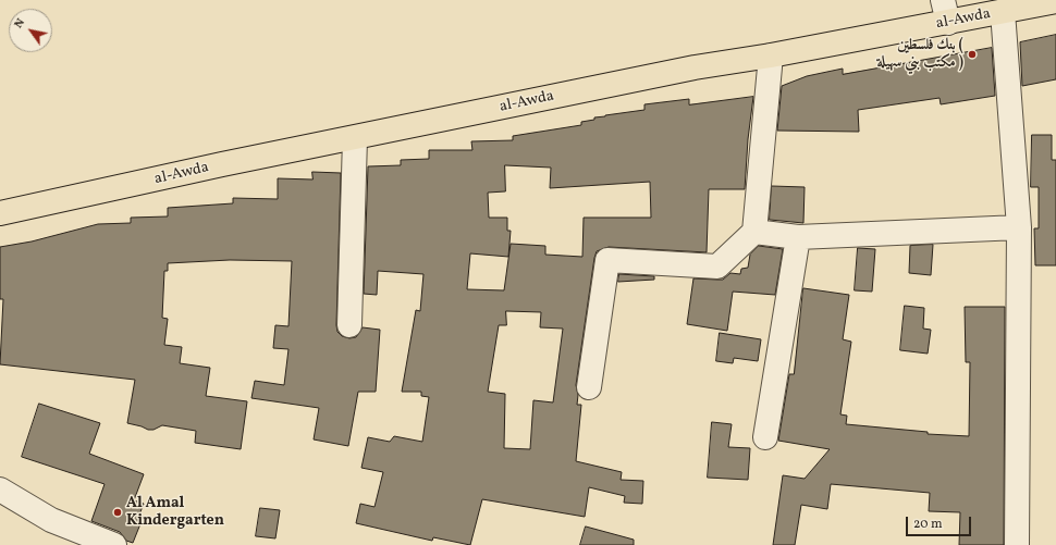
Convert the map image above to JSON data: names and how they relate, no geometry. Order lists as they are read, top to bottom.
{
  "streets": {
    "main road": ["al-Awda"]
  },
  "places": ["بنك فلسطين ( مكتب بني سهيلة )", "Al Amal Kindergarten"],
  "scale_bar": "20 m",
  "north": "top left"
}
